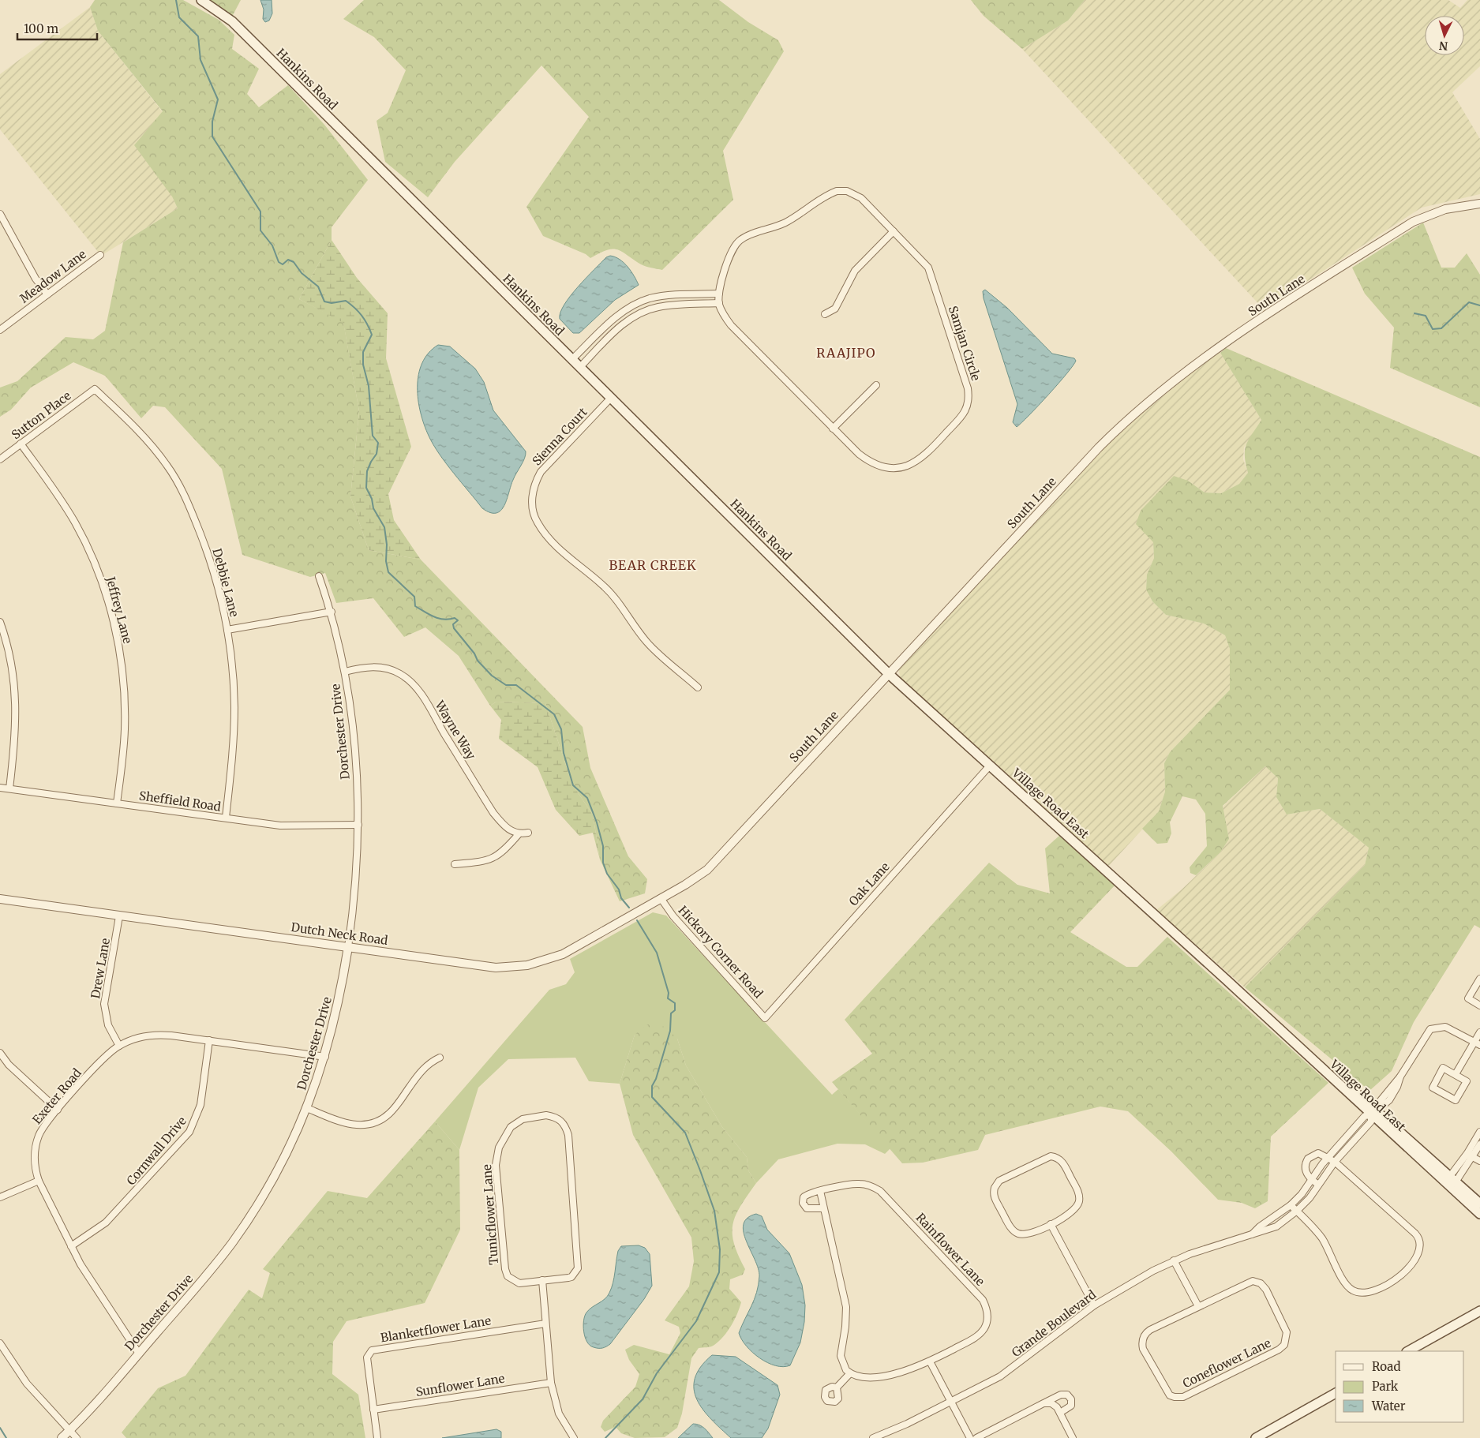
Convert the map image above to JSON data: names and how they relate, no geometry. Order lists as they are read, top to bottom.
{
  "streets": {
    "main road": ["Hankins Road", "Village Road East"],
    "street": [
      "Meadow Lane",
      "South Lane",
      "Samjan Circle",
      "Sutton Place",
      "Sienna Court",
      "Debbie Lane",
      "Jeffrey Lane",
      "Wayne Way",
      "Dorchester Drive",
      "Sheffield Road",
      "Oak Lane",
      "Dutch Neck Road",
      "Hickory Corner Road",
      "Drew Lane",
      "Exeter Road",
      "Cornwall Drive",
      "Tunicflower Lane",
      "Rainflower Lane",
      "Grande Boulevard",
      "Blanketflower Lane",
      "Coneflower Lane",
      "Sunflower Lane"
    ]
  },
  "crossings": [
    ["Hankins Road", "Sienna Court"],
    ["Hankins Road", "Village Road East"],
    ["South Lane", "Village Road East"],
    ["South Lane", "Dutch Neck Road"],
    ["South Lane", "Hickory Corner Road"],
    ["Sutton Place", "Debbie Lane"],
    ["Sutton Place", "Jeffrey Lane"],
    ["Debbie Lane", "Sheffield Road"],
    ["Jeffrey Lane", "Sheffield Road"],
    ["Wayne Way", "Dorchester Drive"],
    ["Dorchester Drive", "Sheffield Road"],
    ["Dorchester Drive", "Dutch Neck Road"],
    ["Dorchester Drive", "Exeter Road"],
    ["Village Road East", "Oak Lane"],
    ["Village Road East", "Grande Boulevard"],
    ["Oak Lane", "Hickory Corner Road"],
    ["Dutch Neck Road", "Hickory Corner Road"],
    ["Dutch Neck Road", "Drew Lane"],
    ["Drew Lane", "Exeter Road"],
    ["Exeter Road", "Cornwall Drive"],
    ["Blanketflower Lane", "Sunflower Lane"]
  ],
  "districts": ["RAAJIPO", "BEAR CREEK"],
  "legend": ["Road", "Park", "Water"],
  "scale_bar": "100 m",
  "north": "bottom"
}
